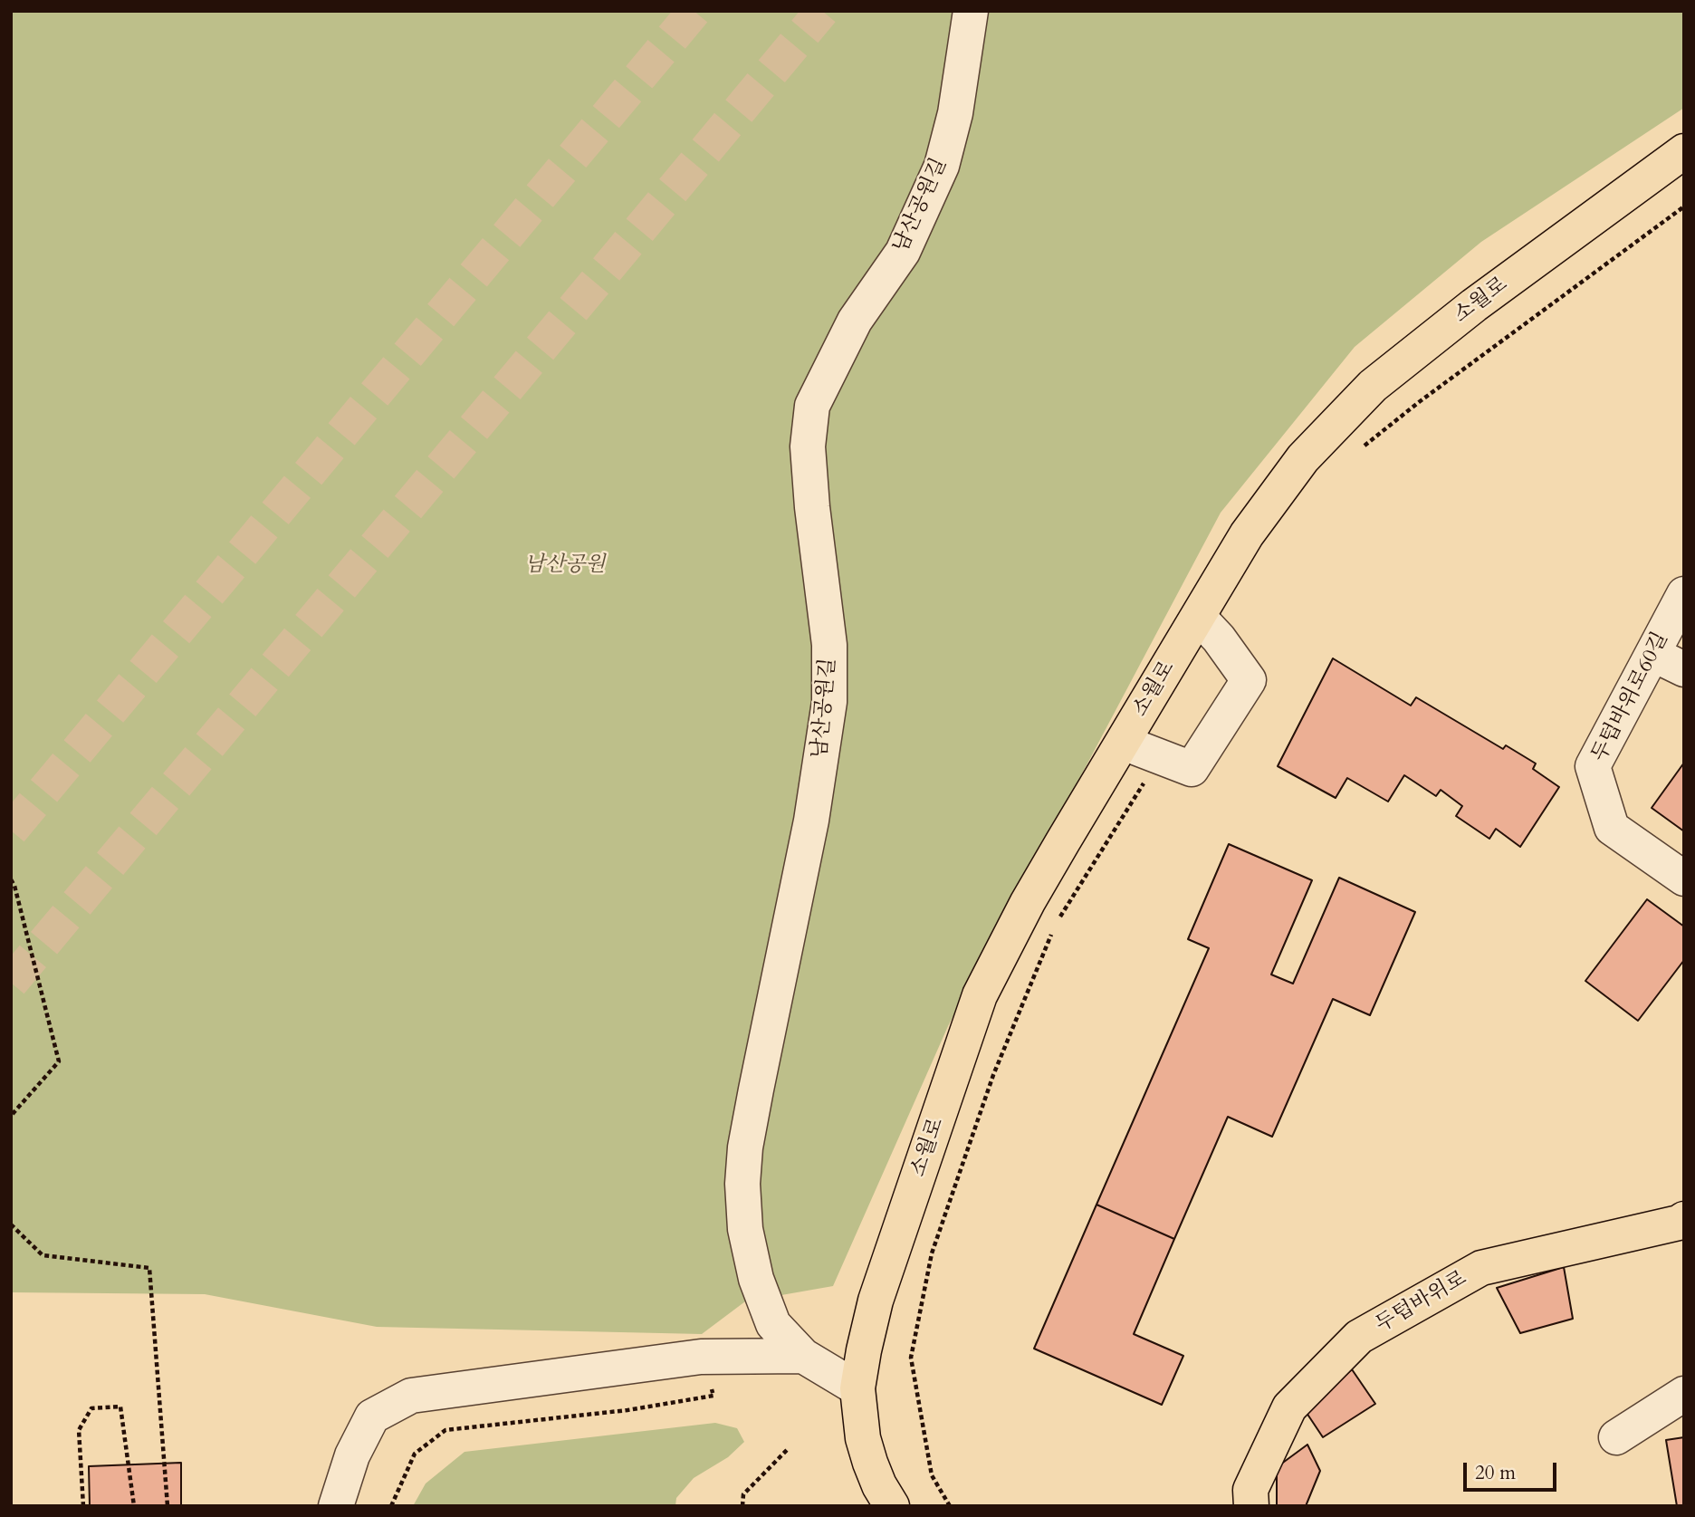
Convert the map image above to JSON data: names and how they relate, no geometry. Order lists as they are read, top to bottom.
{
  "streets": {
    "main road": ["소월로", "두텁바위로"],
    "street": ["남산공원길", "두텁바위로60길"]
  },
  "crossings": [
    ["남산공원길", "소월로"]
  ],
  "parks": ["남산공원"],
  "scale_bar": "20 m"
}
